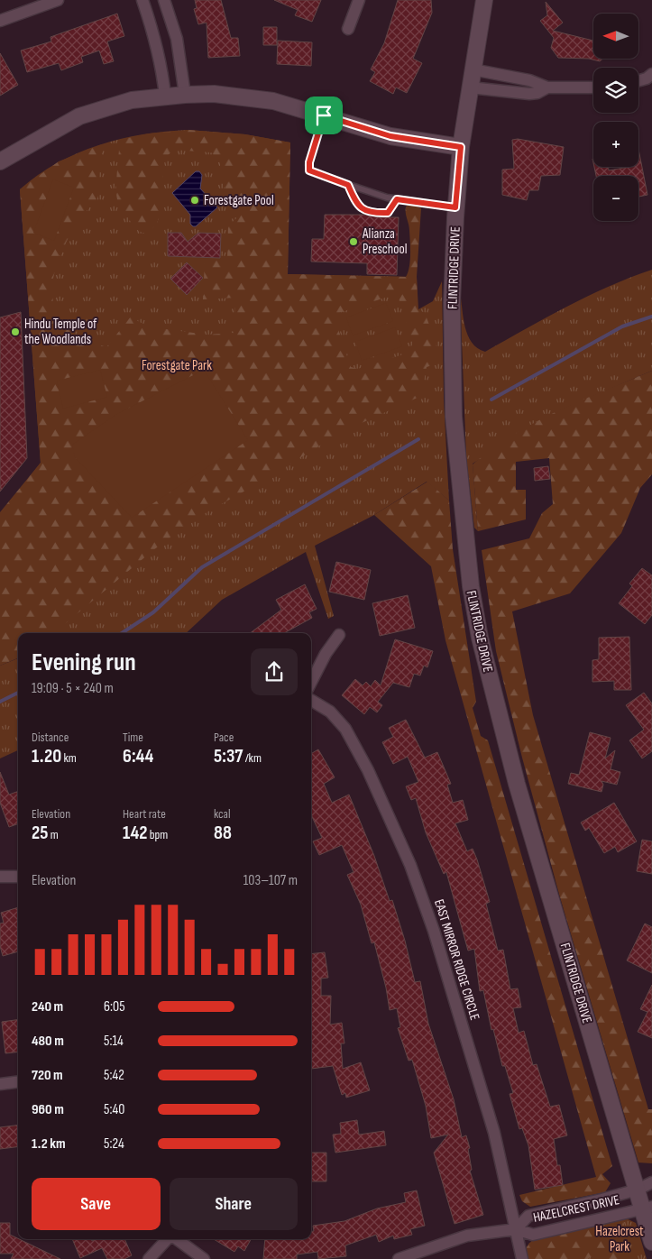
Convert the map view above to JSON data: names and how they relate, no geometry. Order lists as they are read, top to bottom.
{
  "streets": {
    "street": ["FLINTRIDGE DRIVE", "EAST MIRROR RIDGE CIRCLE", "HAZELCREST DRIVE"]
  },
  "crossings": [
    ["FLINTRIDGE DRIVE", "HAZELCREST DRIVE"],
    ["EAST MIRROR RIDGE CIRCLE", "HAZELCREST DRIVE"]
  ],
  "parks": ["Forestgate Park", "Hazelcrest Park"],
  "places": ["Forestgate Pool", "Alianza Preschool", "Hindu Temple of the Woodlands"],
  "north": "left",
  "page": {
    "map_buttons": ["+", "−"],
    "heading": ["Evening run", "19:09 · 5 × 240 m"],
    "stats": [
      ["Distance", "1.20 km"],
      ["Time", "6:44"],
      ["Pace", "5:37 /km"],
      ["Elevation", "25 m"],
      ["Heart rate", "142 bpm"],
      ["kcal", "88"]
    ],
    "chart": ["Elevation", "103–107 m"],
    "list": [
      {
        "name": "240 m",
        "note": "6:05"
      },
      {
        "name": "480 m",
        "note": "5:14"
      },
      {
        "name": "720 m",
        "note": "5:42"
      },
      {
        "name": "960 m",
        "note": "5:40"
      },
      {
        "name": "1.2 km",
        "note": "5:24"
      }
    ],
    "buttons": ["Save", "Share"]
  }
}
